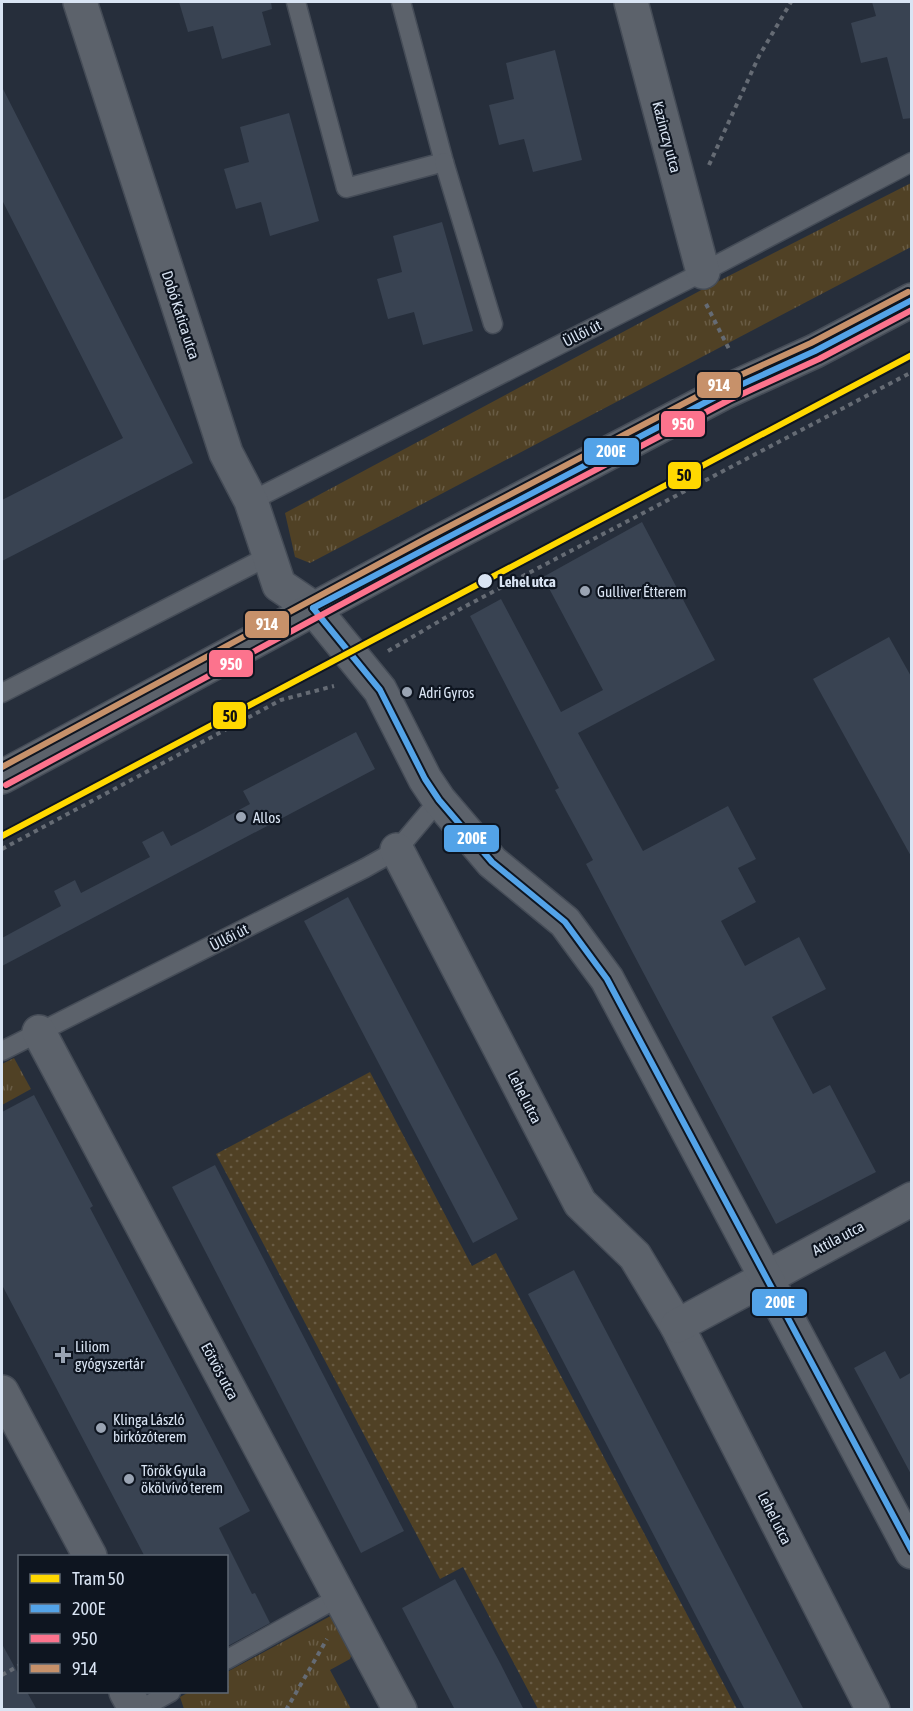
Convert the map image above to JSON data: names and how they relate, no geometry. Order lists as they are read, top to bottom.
{
  "streets": {
    "street": [
      "Kazinczy utca",
      "Dobó Katica utca",
      "Lehel utca",
      "Attila utca",
      "Eötvös utca"
    ],
    "lane": ["Üllői út"]
  },
  "crossings": [
    ["Kazinczy utca", "Üllői út"],
    ["Dobó Katica utca", "Üllői út"],
    ["Üllői út", "Lehel utca"],
    ["Üllői út", "Eötvös utca"]
  ],
  "places": {
    "other": [
      "Lehel utca",
      "Gulliver Étterem",
      "Adri Gyros",
      "Allos",
      "Klinga László birkózóterem",
      "Török Gyula ökölvívó terem"
    ],
    "health": ["Liliom gyógyszertár"]
  },
  "lines": [
    "transit line 914",
    "transit line 200E",
    "transit line 950",
    "tram line 50"
  ],
  "legend": [
    "Tram 50",
    "200E",
    "950",
    "914"
  ]
}
